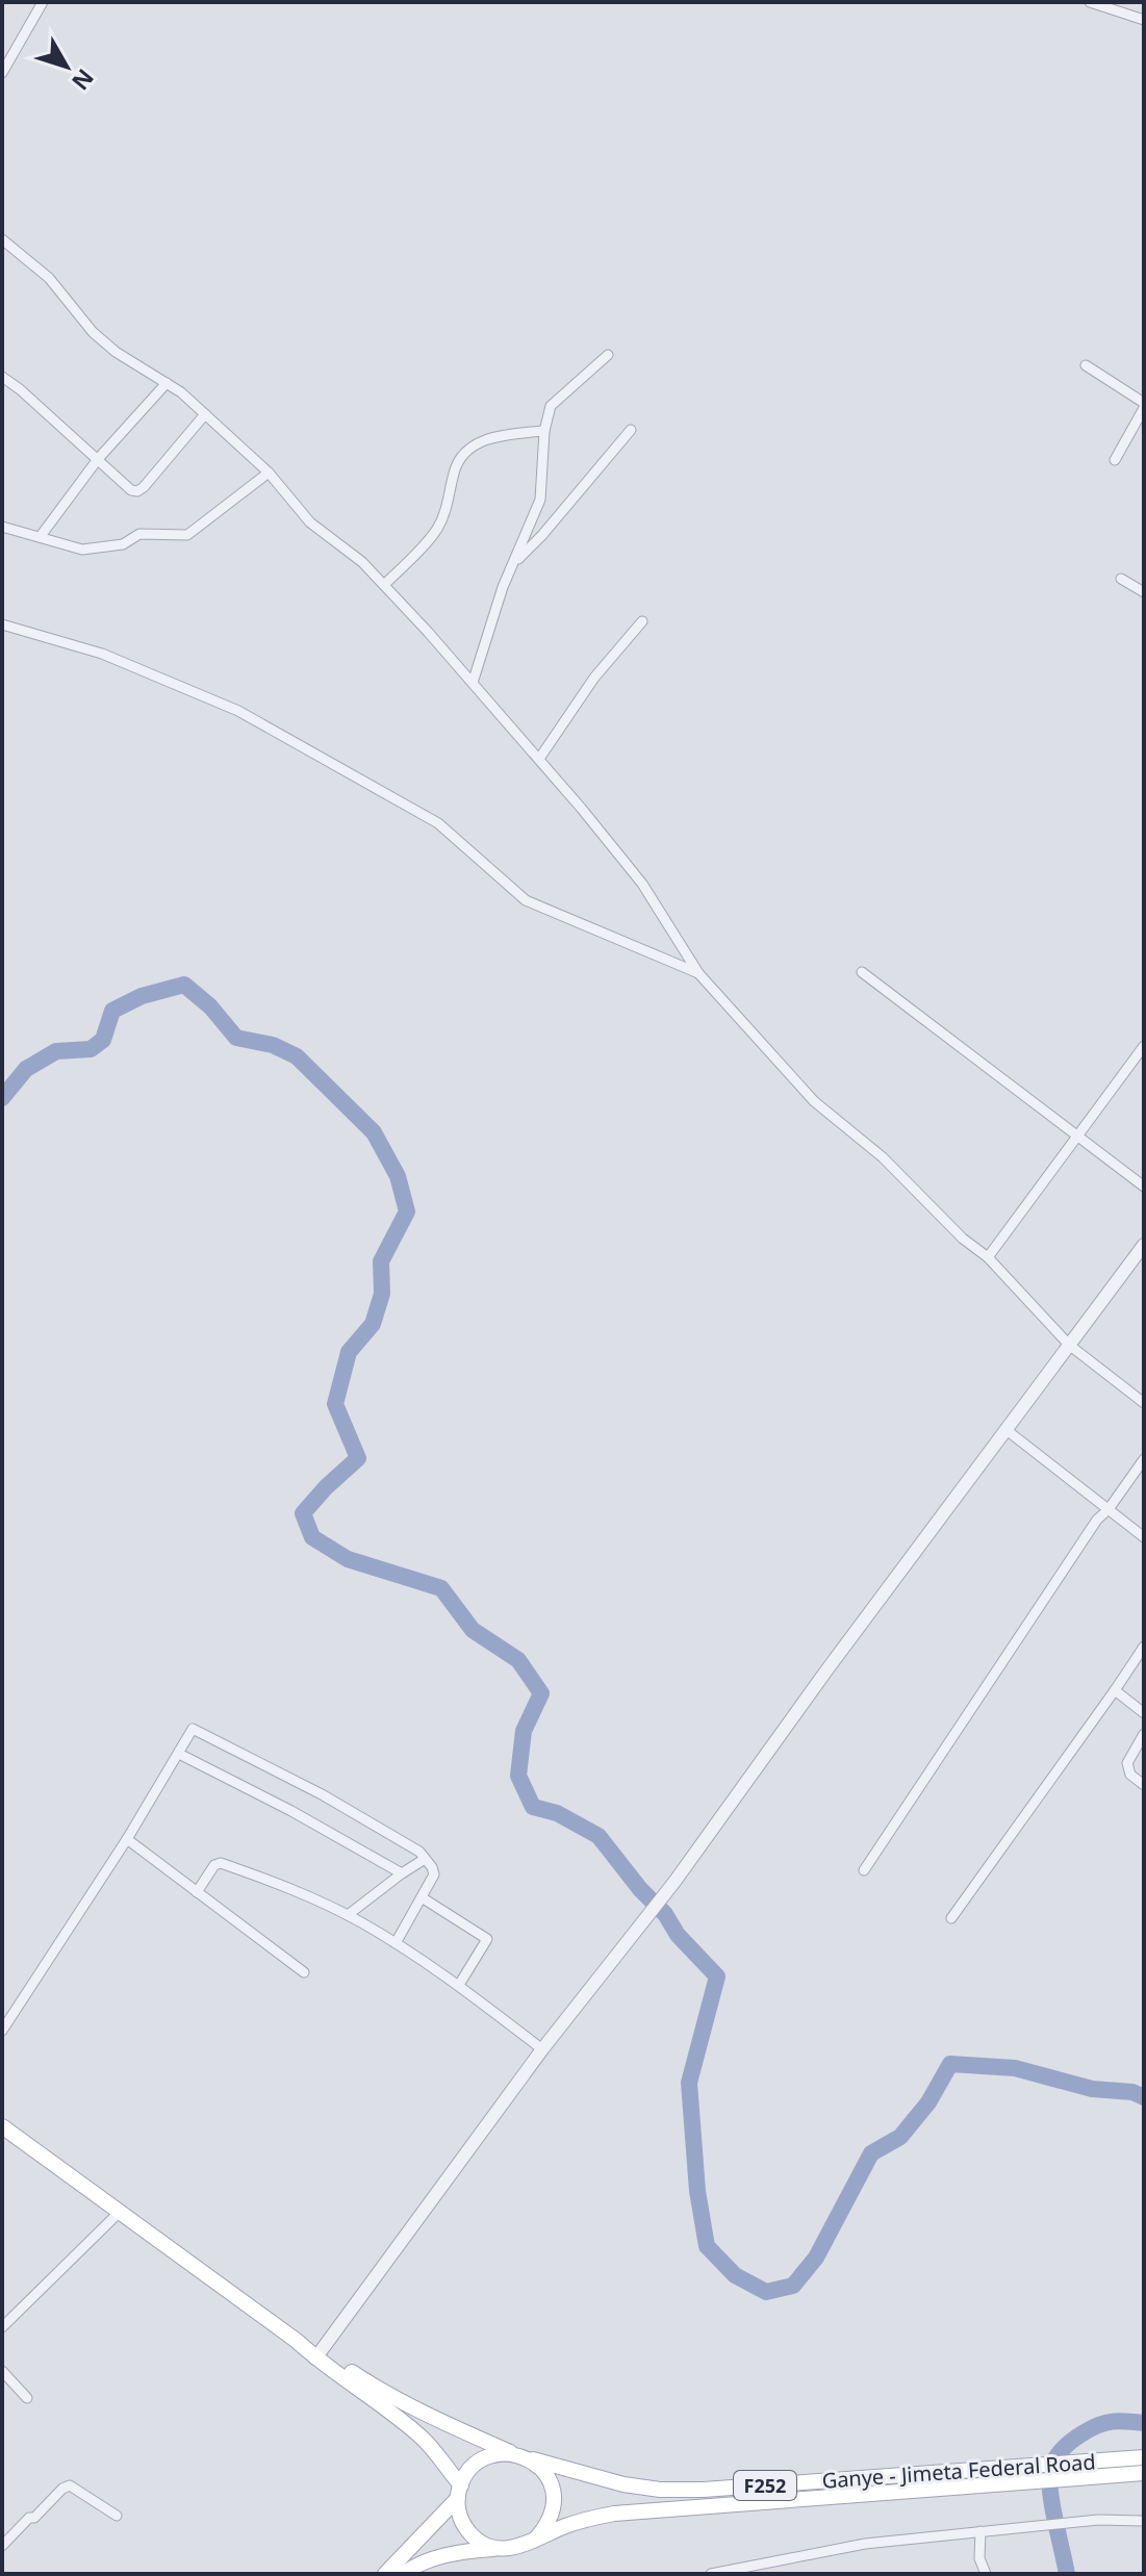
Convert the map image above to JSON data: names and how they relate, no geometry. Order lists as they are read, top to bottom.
{
  "streets": {
    "main road": ["Ganye - Jimeta Federal Road", "F252"]
  },
  "north": "bottom right"
}
